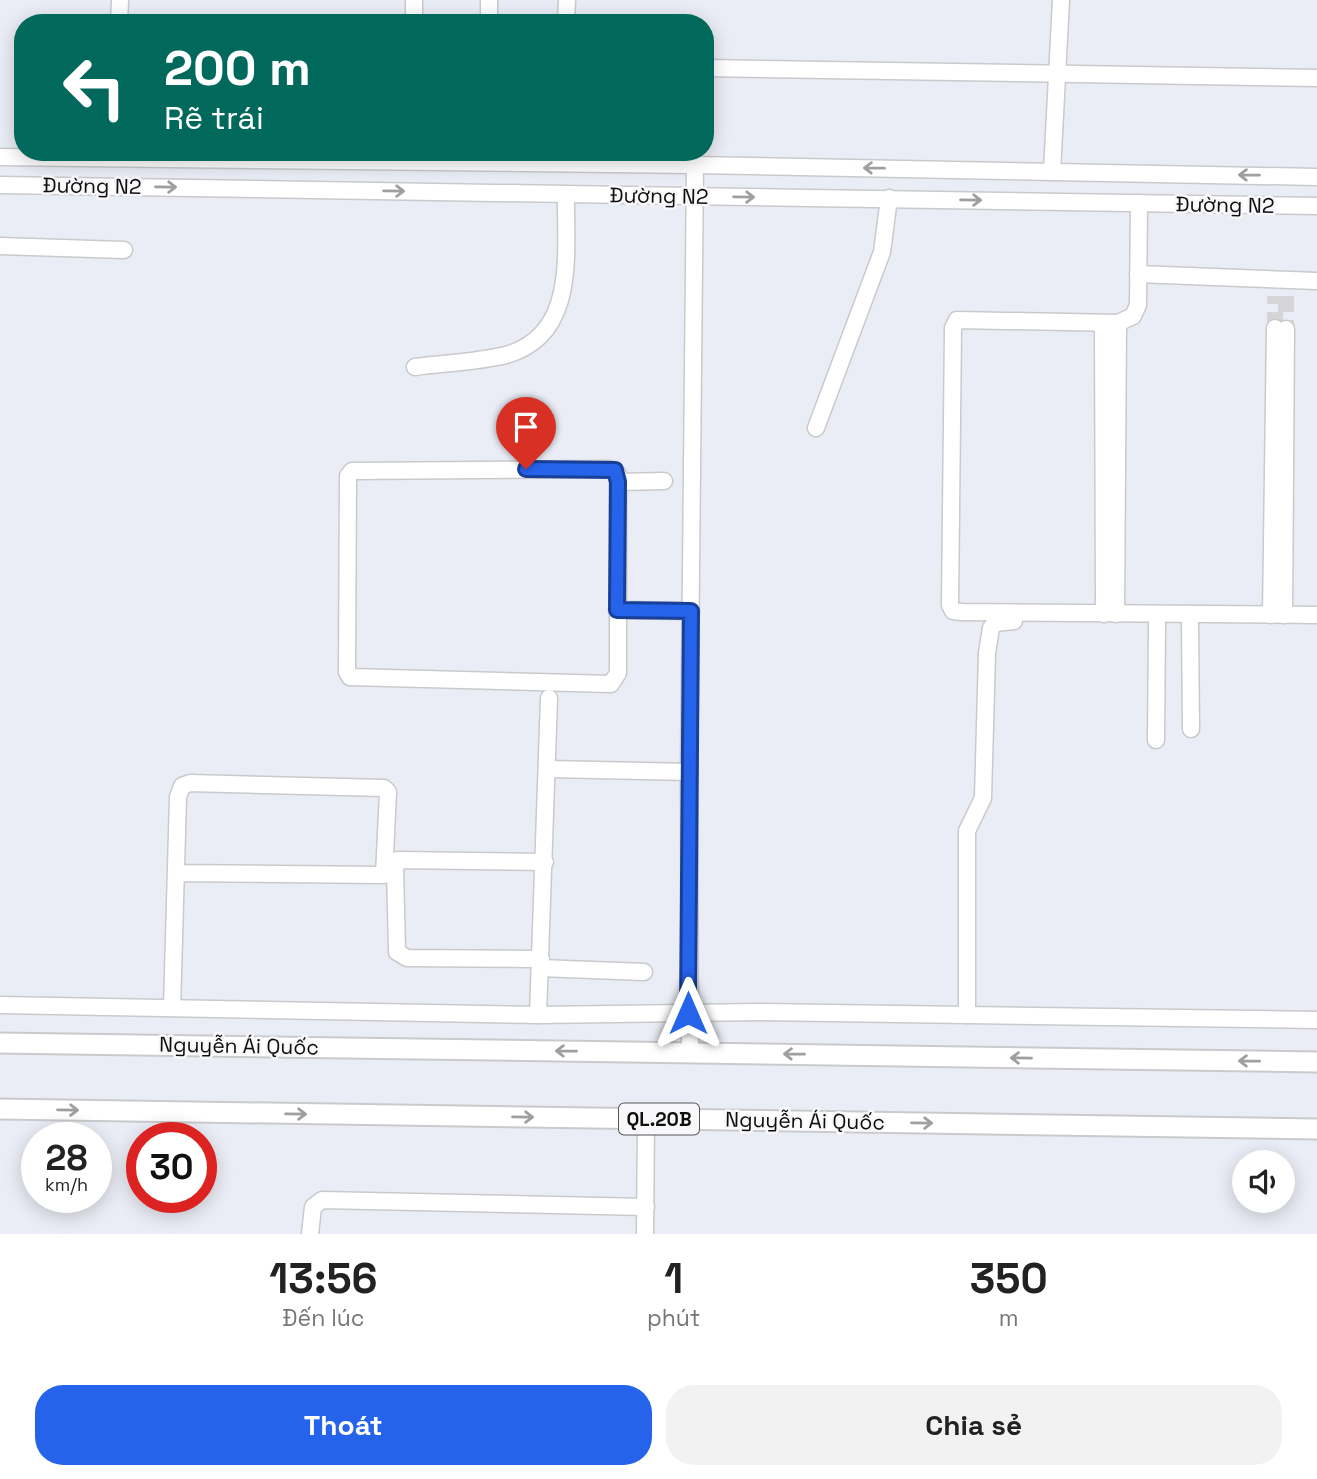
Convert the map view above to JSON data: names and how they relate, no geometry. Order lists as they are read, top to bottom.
{
  "streets": {
    "main road": ["Nguyễn Ái Quốc", "QL.20B"],
    "street": ["Đường N2"]
  },
  "page": {
    "turn": ["200 m", "Rẽ trái"],
    "speed": "28 km/h",
    "limit": "30",
    "eta": [
      "13:56",
      "Đến lúc",
      "1",
      "phút",
      "350",
      "m"
    ],
    "buttons": ["Thoát", "Chia sẻ"]
  }
}
